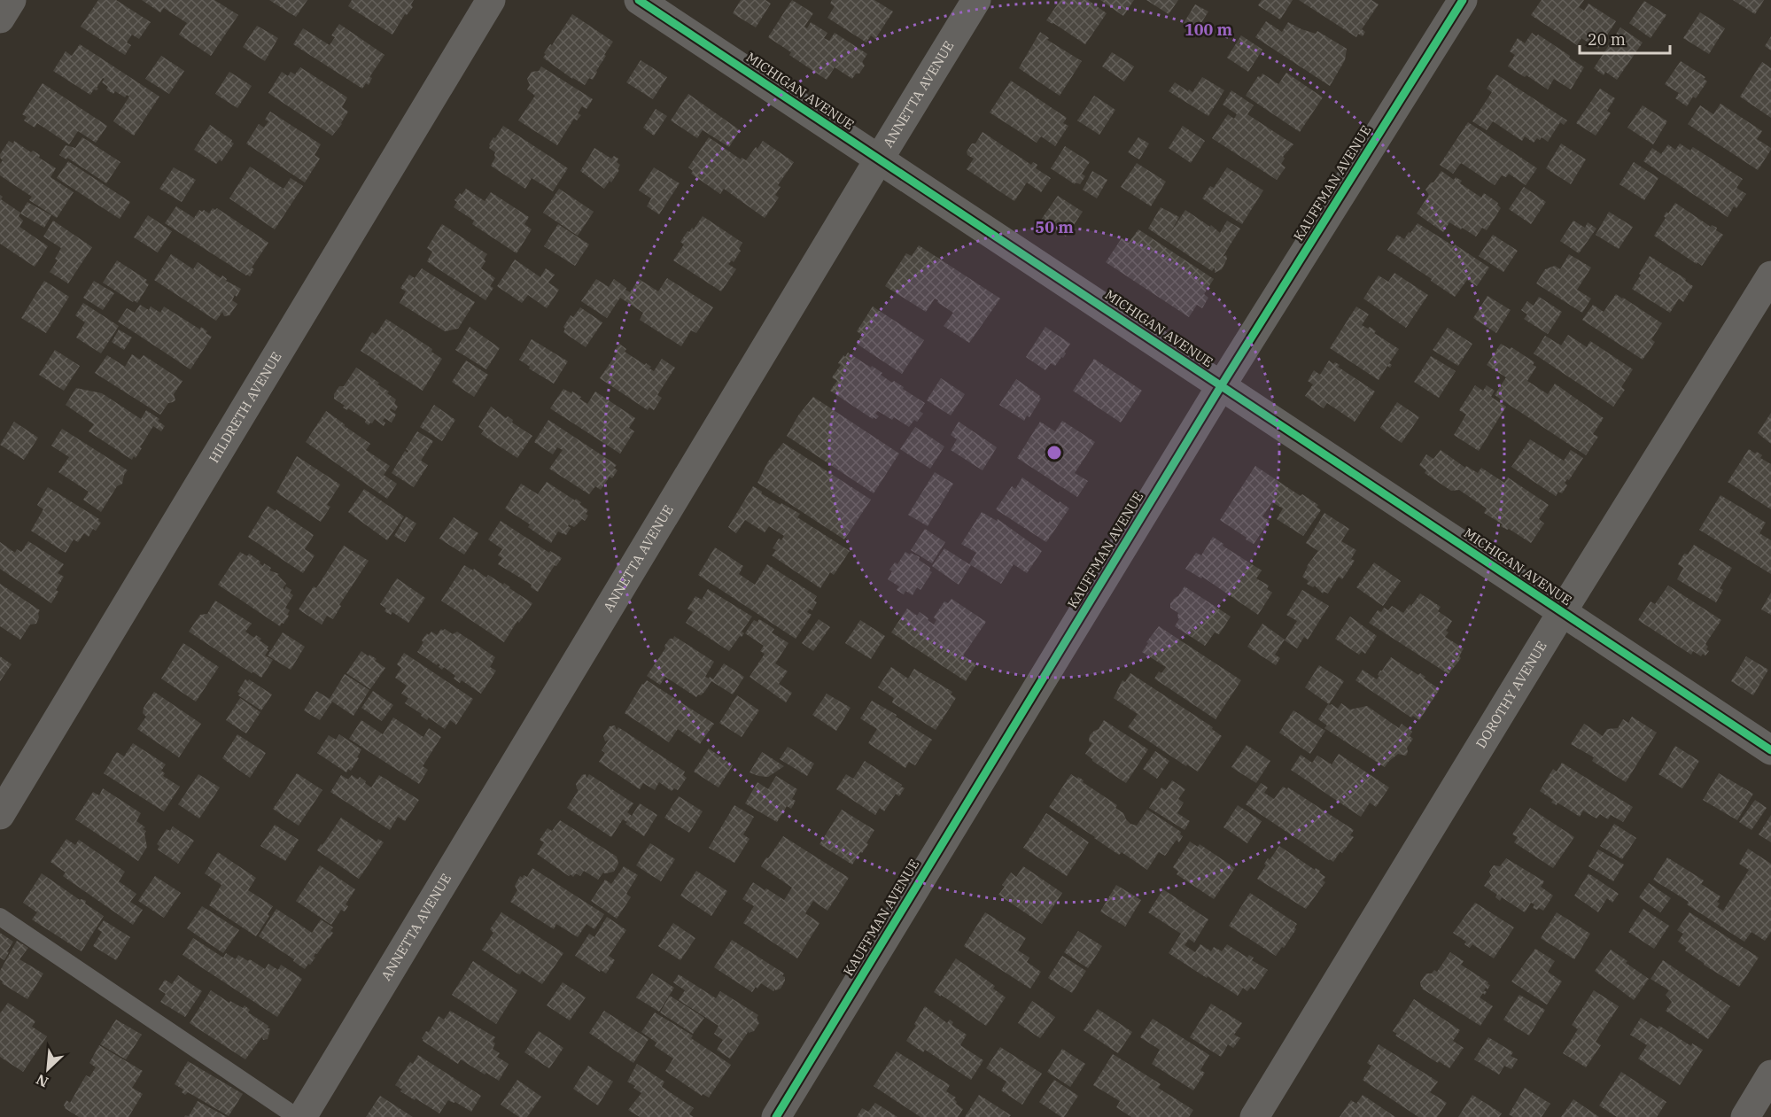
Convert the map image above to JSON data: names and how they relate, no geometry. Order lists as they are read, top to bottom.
{
  "streets": {
    "street": [
      "MICHIGAN AVENUE",
      "ANNETTA AVENUE",
      "KAUFFMAN AVENUE",
      "HILDRETH AVENUE",
      "DOROTHY AVENUE"
    ]
  },
  "crossings": [
    ["MICHIGAN AVENUE", "ANNETTA AVENUE"],
    ["MICHIGAN AVENUE", "KAUFFMAN AVENUE"],
    ["MICHIGAN AVENUE", "DOROTHY AVENUE"]
  ],
  "scale_bar": "20 m",
  "north": "bottom left",
  "rings": ["100 m", "50 m"]
}
